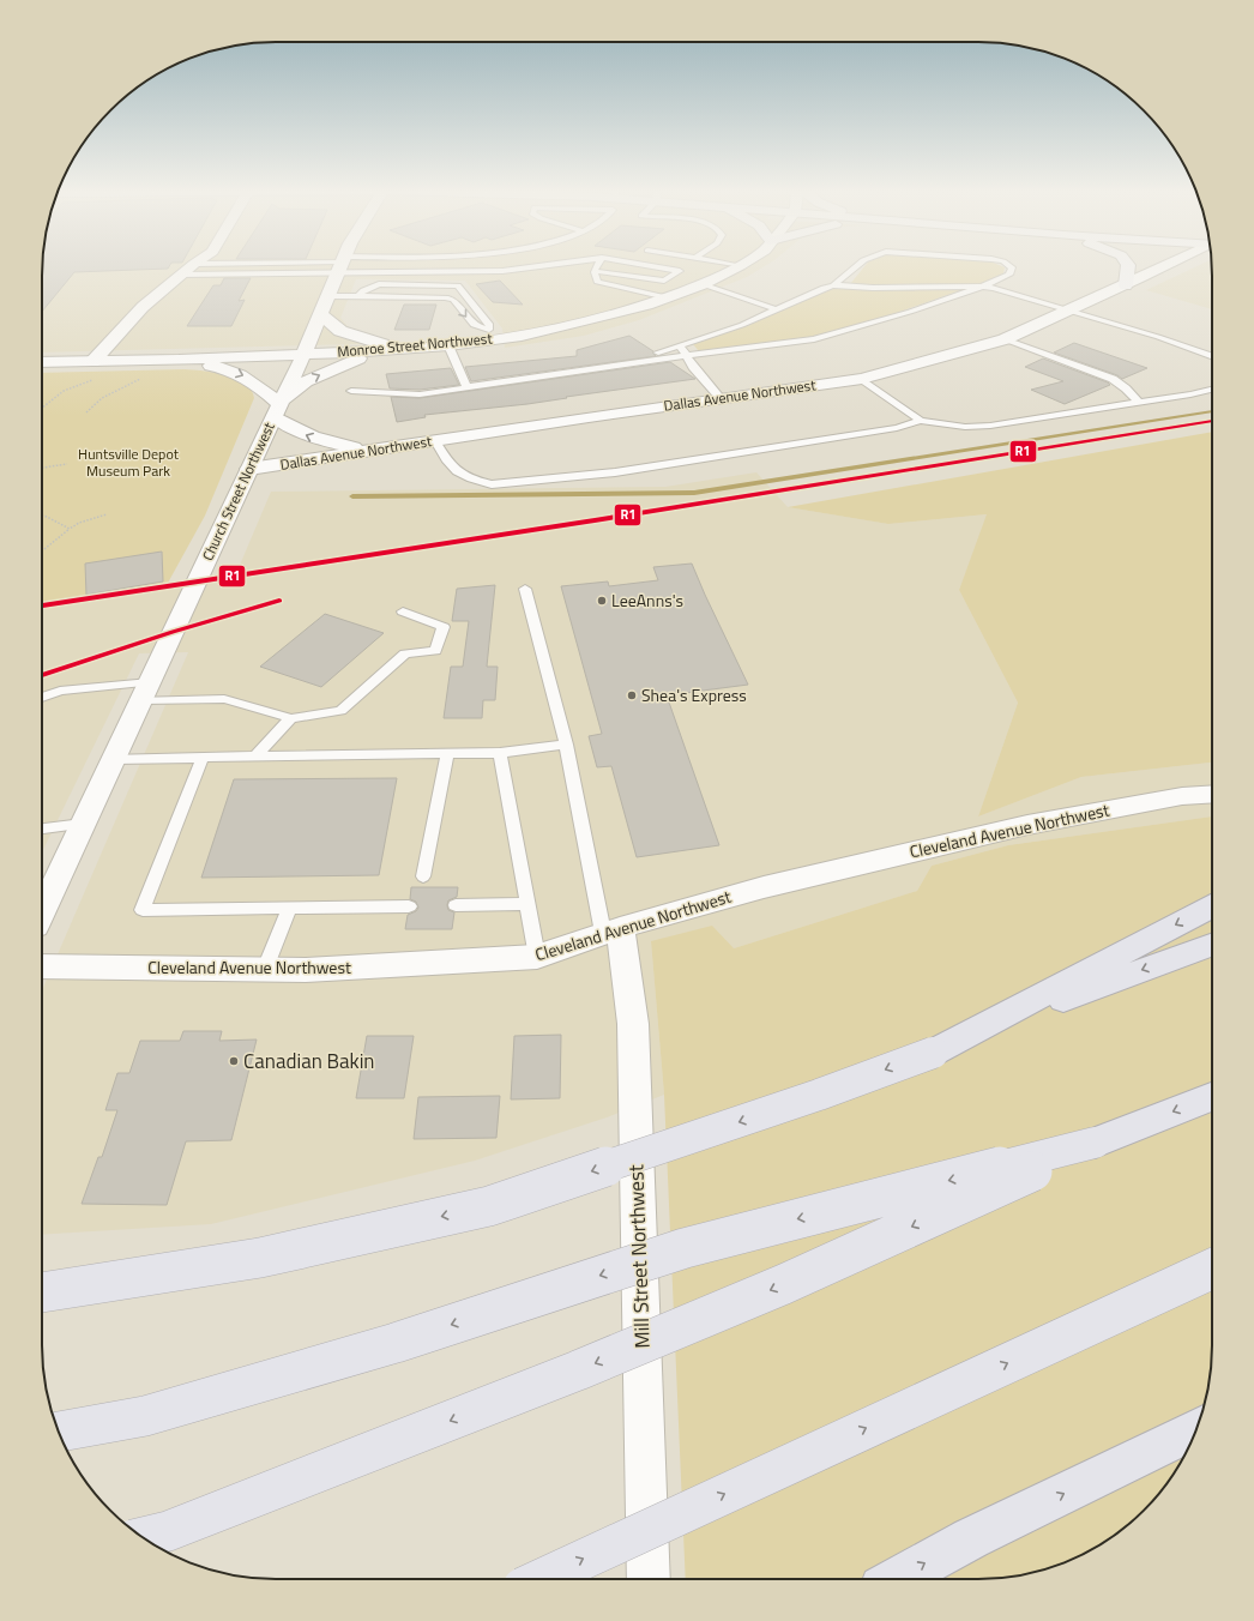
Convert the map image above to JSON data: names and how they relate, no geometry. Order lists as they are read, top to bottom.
{
  "streets": {
    "street": [
      "Monroe Street Northwest",
      "Dallas Avenue Northwest",
      "Church Street Northwest",
      "Cleveland Avenue Northwest",
      "Mill Street Northwest"
    ]
  },
  "crossings": [
    ["Monroe Street Northwest", "Church Street Northwest"],
    ["Dallas Avenue Northwest", "Church Street Northwest"],
    ["Cleveland Avenue Northwest", "Mill Street Northwest"]
  ],
  "parks": ["Huntsville Depot Museum Park"],
  "places": ["LeeAnns's", "Shea's Express", "Canadian Bakin"],
  "lines": ["transit line R1"]
}
